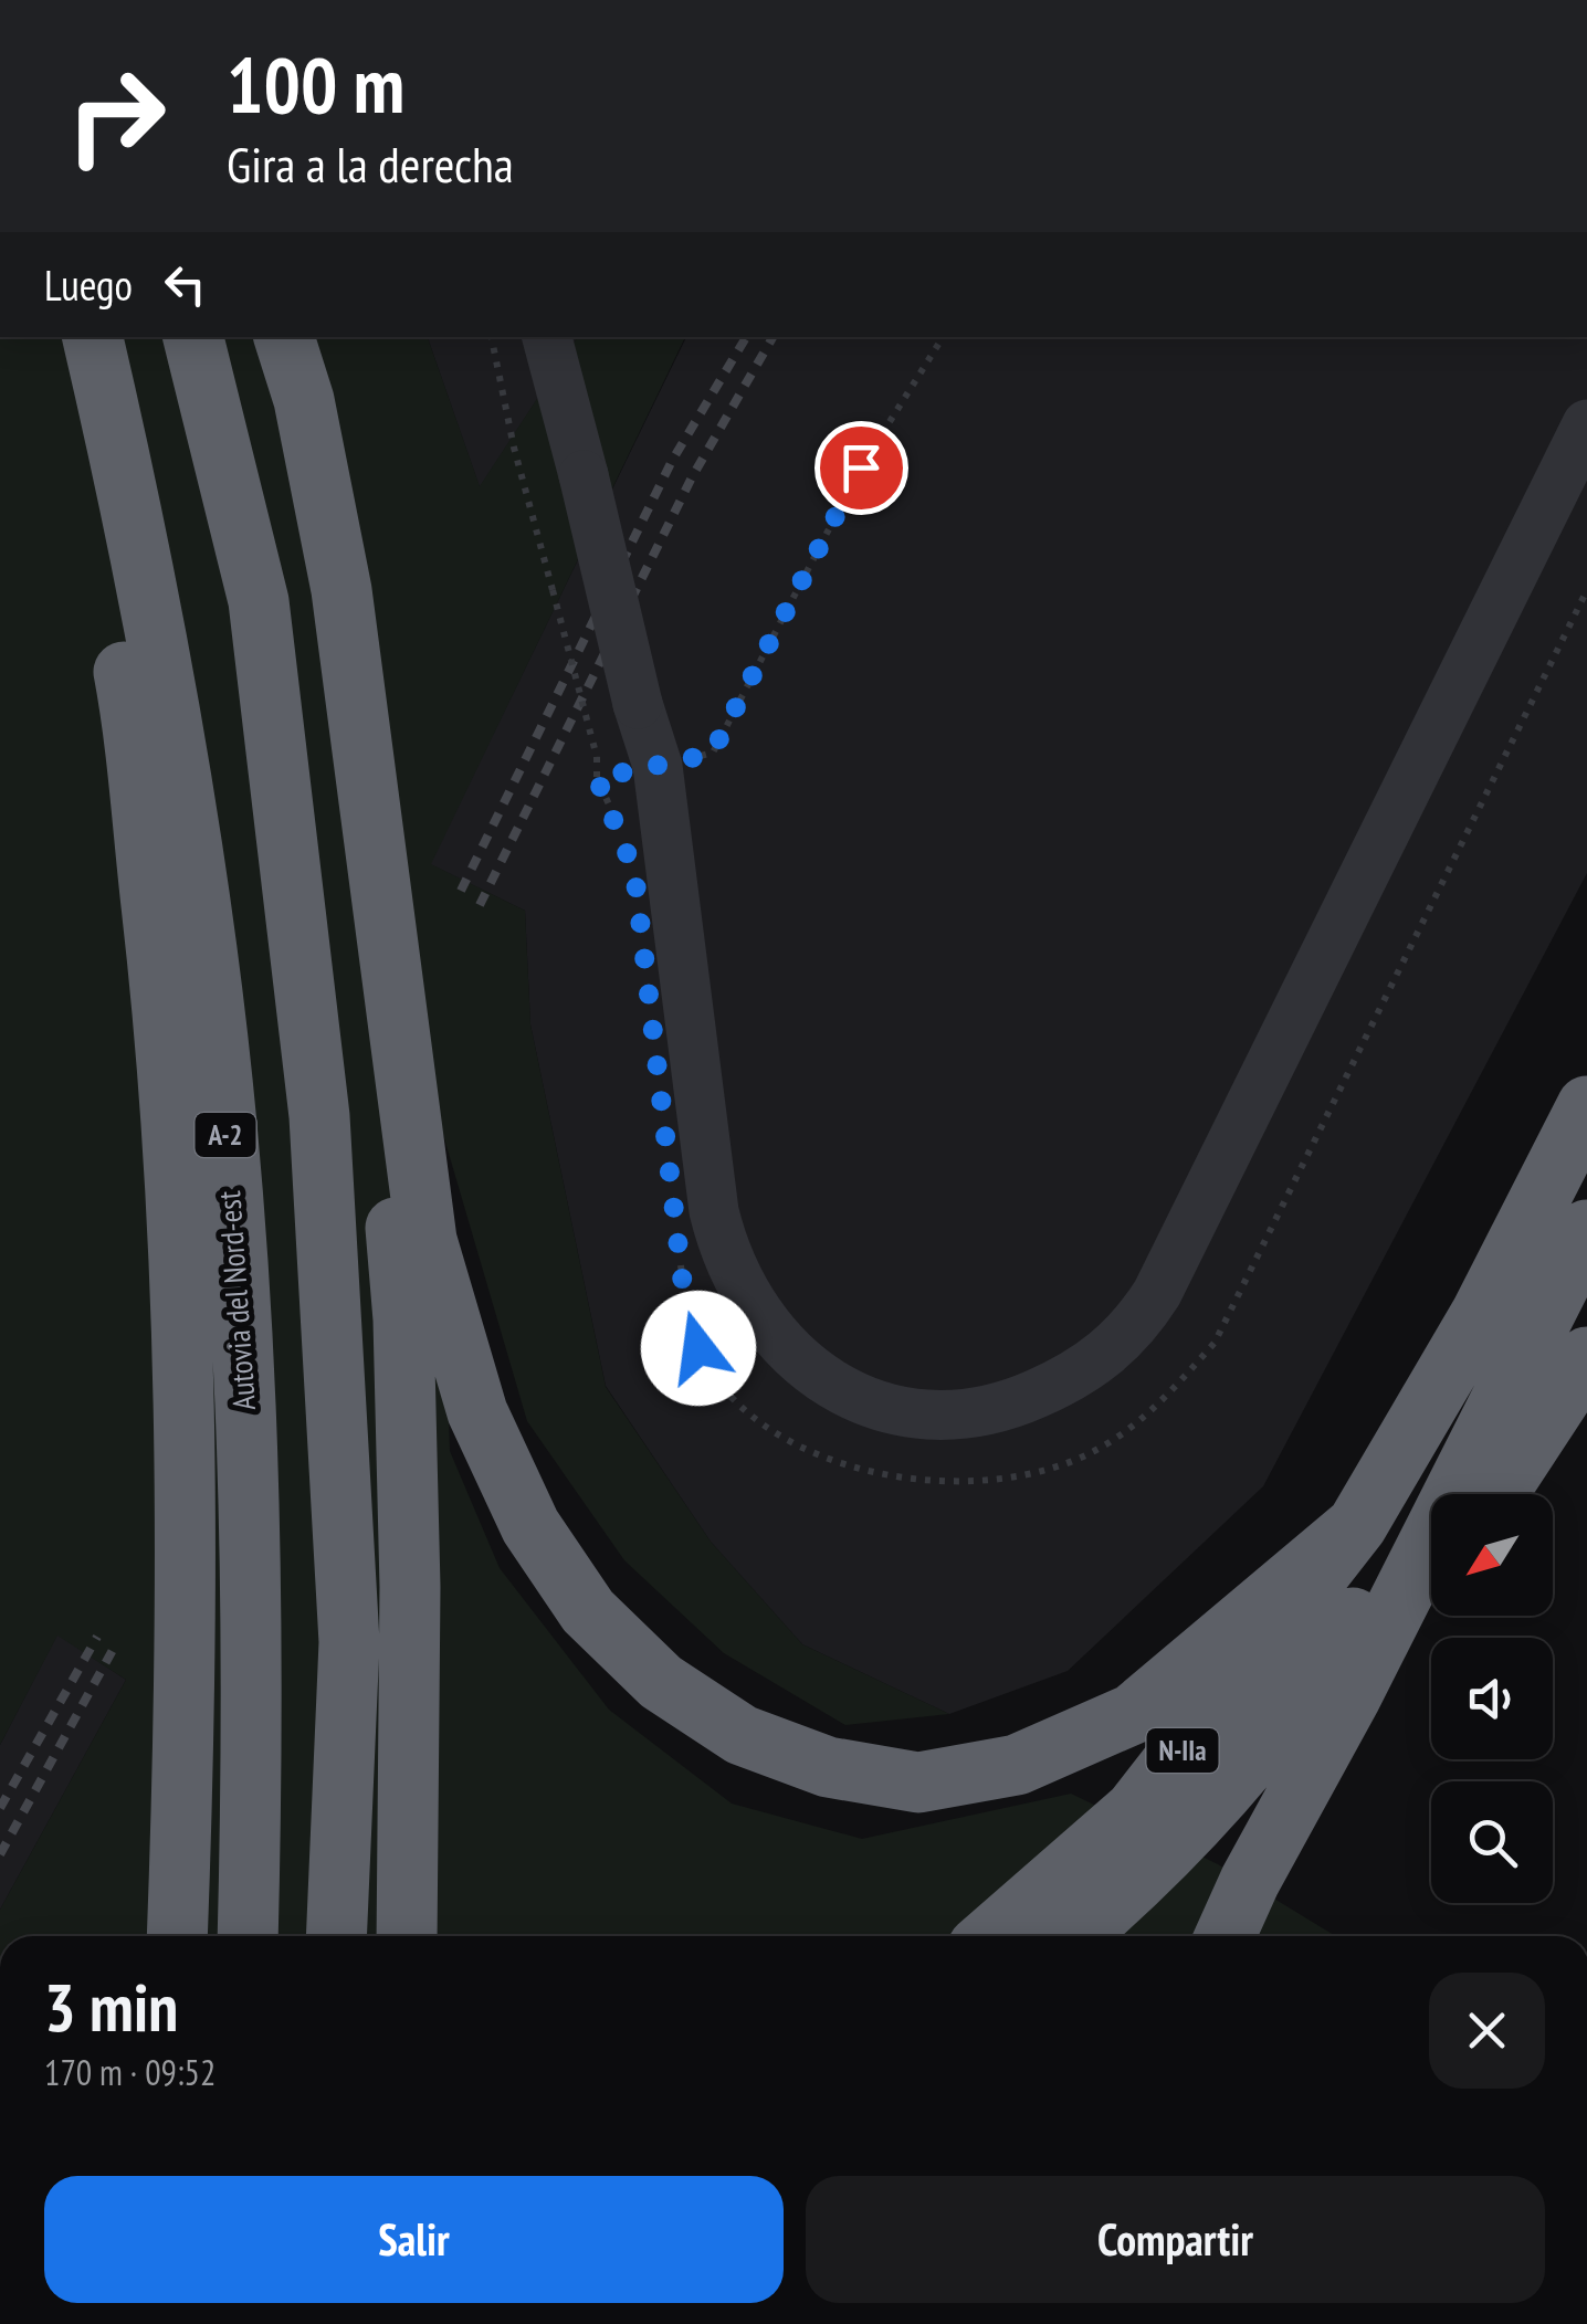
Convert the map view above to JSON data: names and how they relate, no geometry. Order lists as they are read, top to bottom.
{
  "streets": {
    "highway": ["A-2", "Autovia del Nord-est", "N-IIa"]
  },
  "north": "bottom left",
  "page": {
    "turn": ["100 m", "Gira a la derecha"],
    "then": "Luego",
    "heading": ["3 min", "170 m · 09:52"],
    "buttons": ["Salir", "Compartir"]
  }
}
